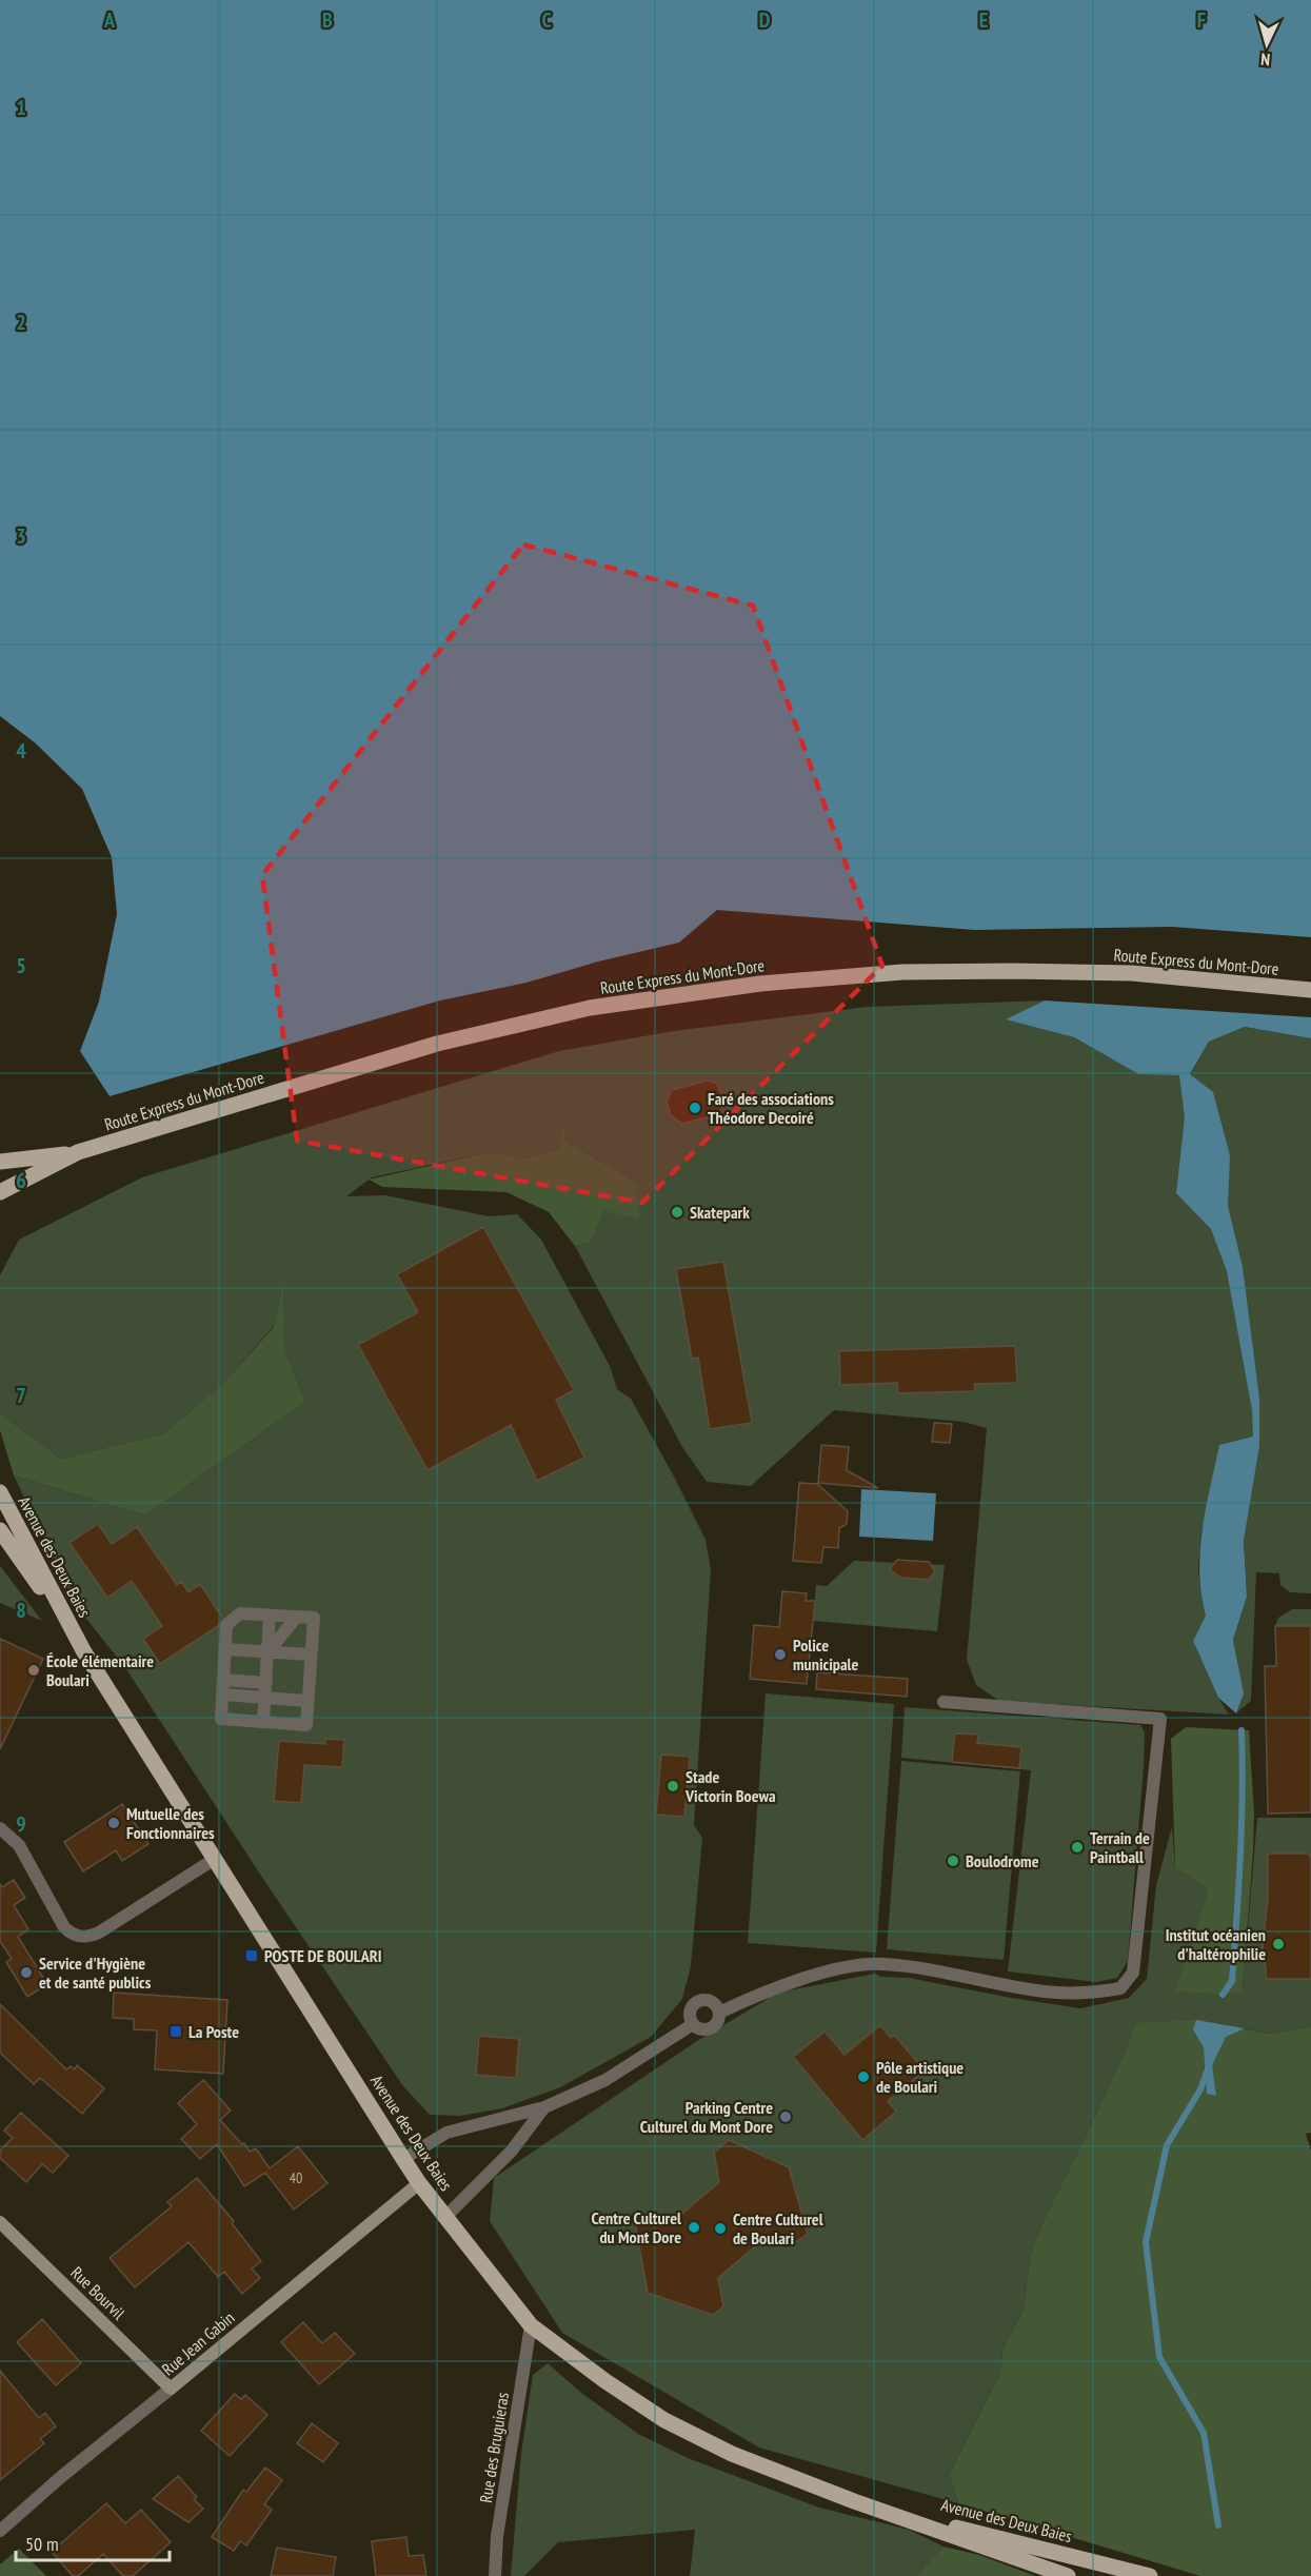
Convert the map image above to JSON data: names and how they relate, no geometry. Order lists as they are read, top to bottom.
{
  "streets": {
    "main road": ["Route Express du Mont-Dore", "Avenue des Deux Baies"],
    "street": ["Rue Bourvil", "Rue Jean Gabin", "Rue des Bruguieras"]
  },
  "crossings": [
    ["Avenue des Deux Baies", "Rue Jean Gabin"],
    ["Avenue des Deux Baies", "Rue des Bruguieras"],
    ["Rue Bourvil", "Rue Jean Gabin"]
  ],
  "places": {
    "other": [
      "Faré des associations Théodore Decoiré",
      "Skatepark",
      "Police municipale",
      "École élémentaire Boulari",
      "Stade Victorin Boewa",
      "Mutuelle des Fonctionnaires",
      "Terrain de Paintball",
      "Boulodrome",
      "Institut océanien d'haltérophilie",
      "Service d'Hygiène et de santé publics",
      "Pôle artistique de Boulari",
      "Parking Centre Culturel du Mont Dore",
      "Centre Culturel du Mont Dore",
      "Centre Culturel de Boulari"
    ],
    "transit": ["POSTE DE BOULARI", "La Poste"]
  },
  "house_numbers": ["40"],
  "scale_bar": "50 m",
  "north": "bottom",
  "grid": {
    "columns": [
      "A",
      "B",
      "C",
      "D",
      "E",
      "F"
    ],
    "rows": [
      "1",
      "2",
      "3",
      "4",
      "5",
      "6",
      "7",
      "8",
      "9"
    ]
  }
}
